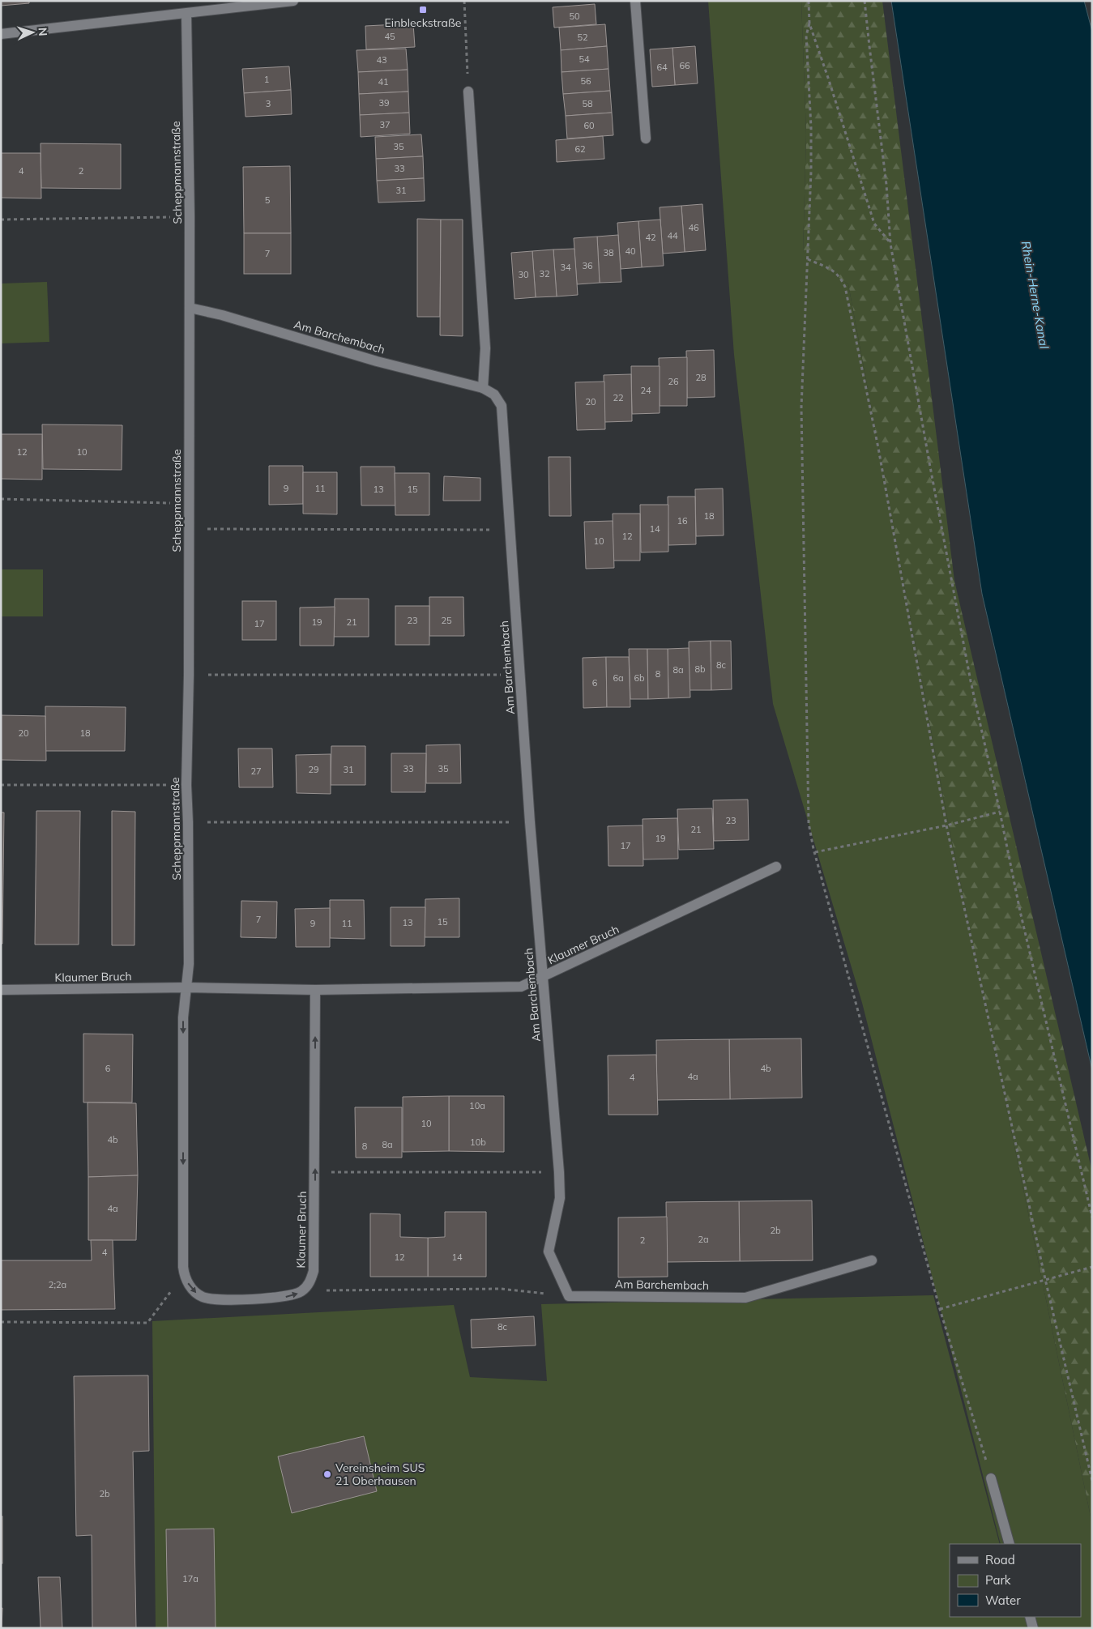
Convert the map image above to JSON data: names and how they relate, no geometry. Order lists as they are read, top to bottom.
{
  "streets": {
    "street": ["Scheppmannstraße", "Am Barchembach", "Klaumer Bruch"]
  },
  "crossings": [
    ["Scheppmannstraße", "Am Barchembach"],
    ["Scheppmannstraße", "Klaumer Bruch"],
    ["Am Barchembach", "Klaumer Bruch"]
  ],
  "water": ["Rhein-Herne-Kanal"],
  "places": {
    "transit": ["Einbleckstraße"],
    "other": ["Vereinsheim SUS 21 Oberhausen"]
  },
  "house_numbers": [
    "50",
    "45",
    "52",
    "54",
    "43",
    "66",
    "64",
    "1",
    "56",
    "41",
    "39",
    "3",
    "58",
    "37",
    "60",
    "35",
    "62",
    "33",
    "4",
    "2",
    "31",
    "5",
    "46",
    "44",
    "42",
    "40",
    "38",
    "7",
    "36",
    "34",
    "32",
    "30",
    "28",
    "26",
    "24",
    "22",
    "20",
    "12",
    "10",
    "9",
    "11",
    "13",
    "15",
    "18",
    "16",
    "14",
    "12",
    "10",
    "23",
    "25",
    "19",
    "21",
    "17",
    "8c",
    "8b",
    "8a",
    "8",
    "6a",
    "6b",
    "6",
    "20",
    "18",
    "33",
    "35",
    "29",
    "31",
    "27",
    "23",
    "21",
    "19",
    "17",
    "7",
    "15",
    "13",
    "9",
    "11",
    "6",
    "4b",
    "4a",
    "4",
    "10a",
    "10",
    "4b",
    "10b",
    "8a",
    "8",
    "4a",
    "2b",
    "2a",
    "2",
    "4",
    "12",
    "14",
    "2;2a",
    "8c",
    "2b",
    "17a"
  ],
  "legend": ["Road", "Park", "Water"],
  "north": "right"
}
